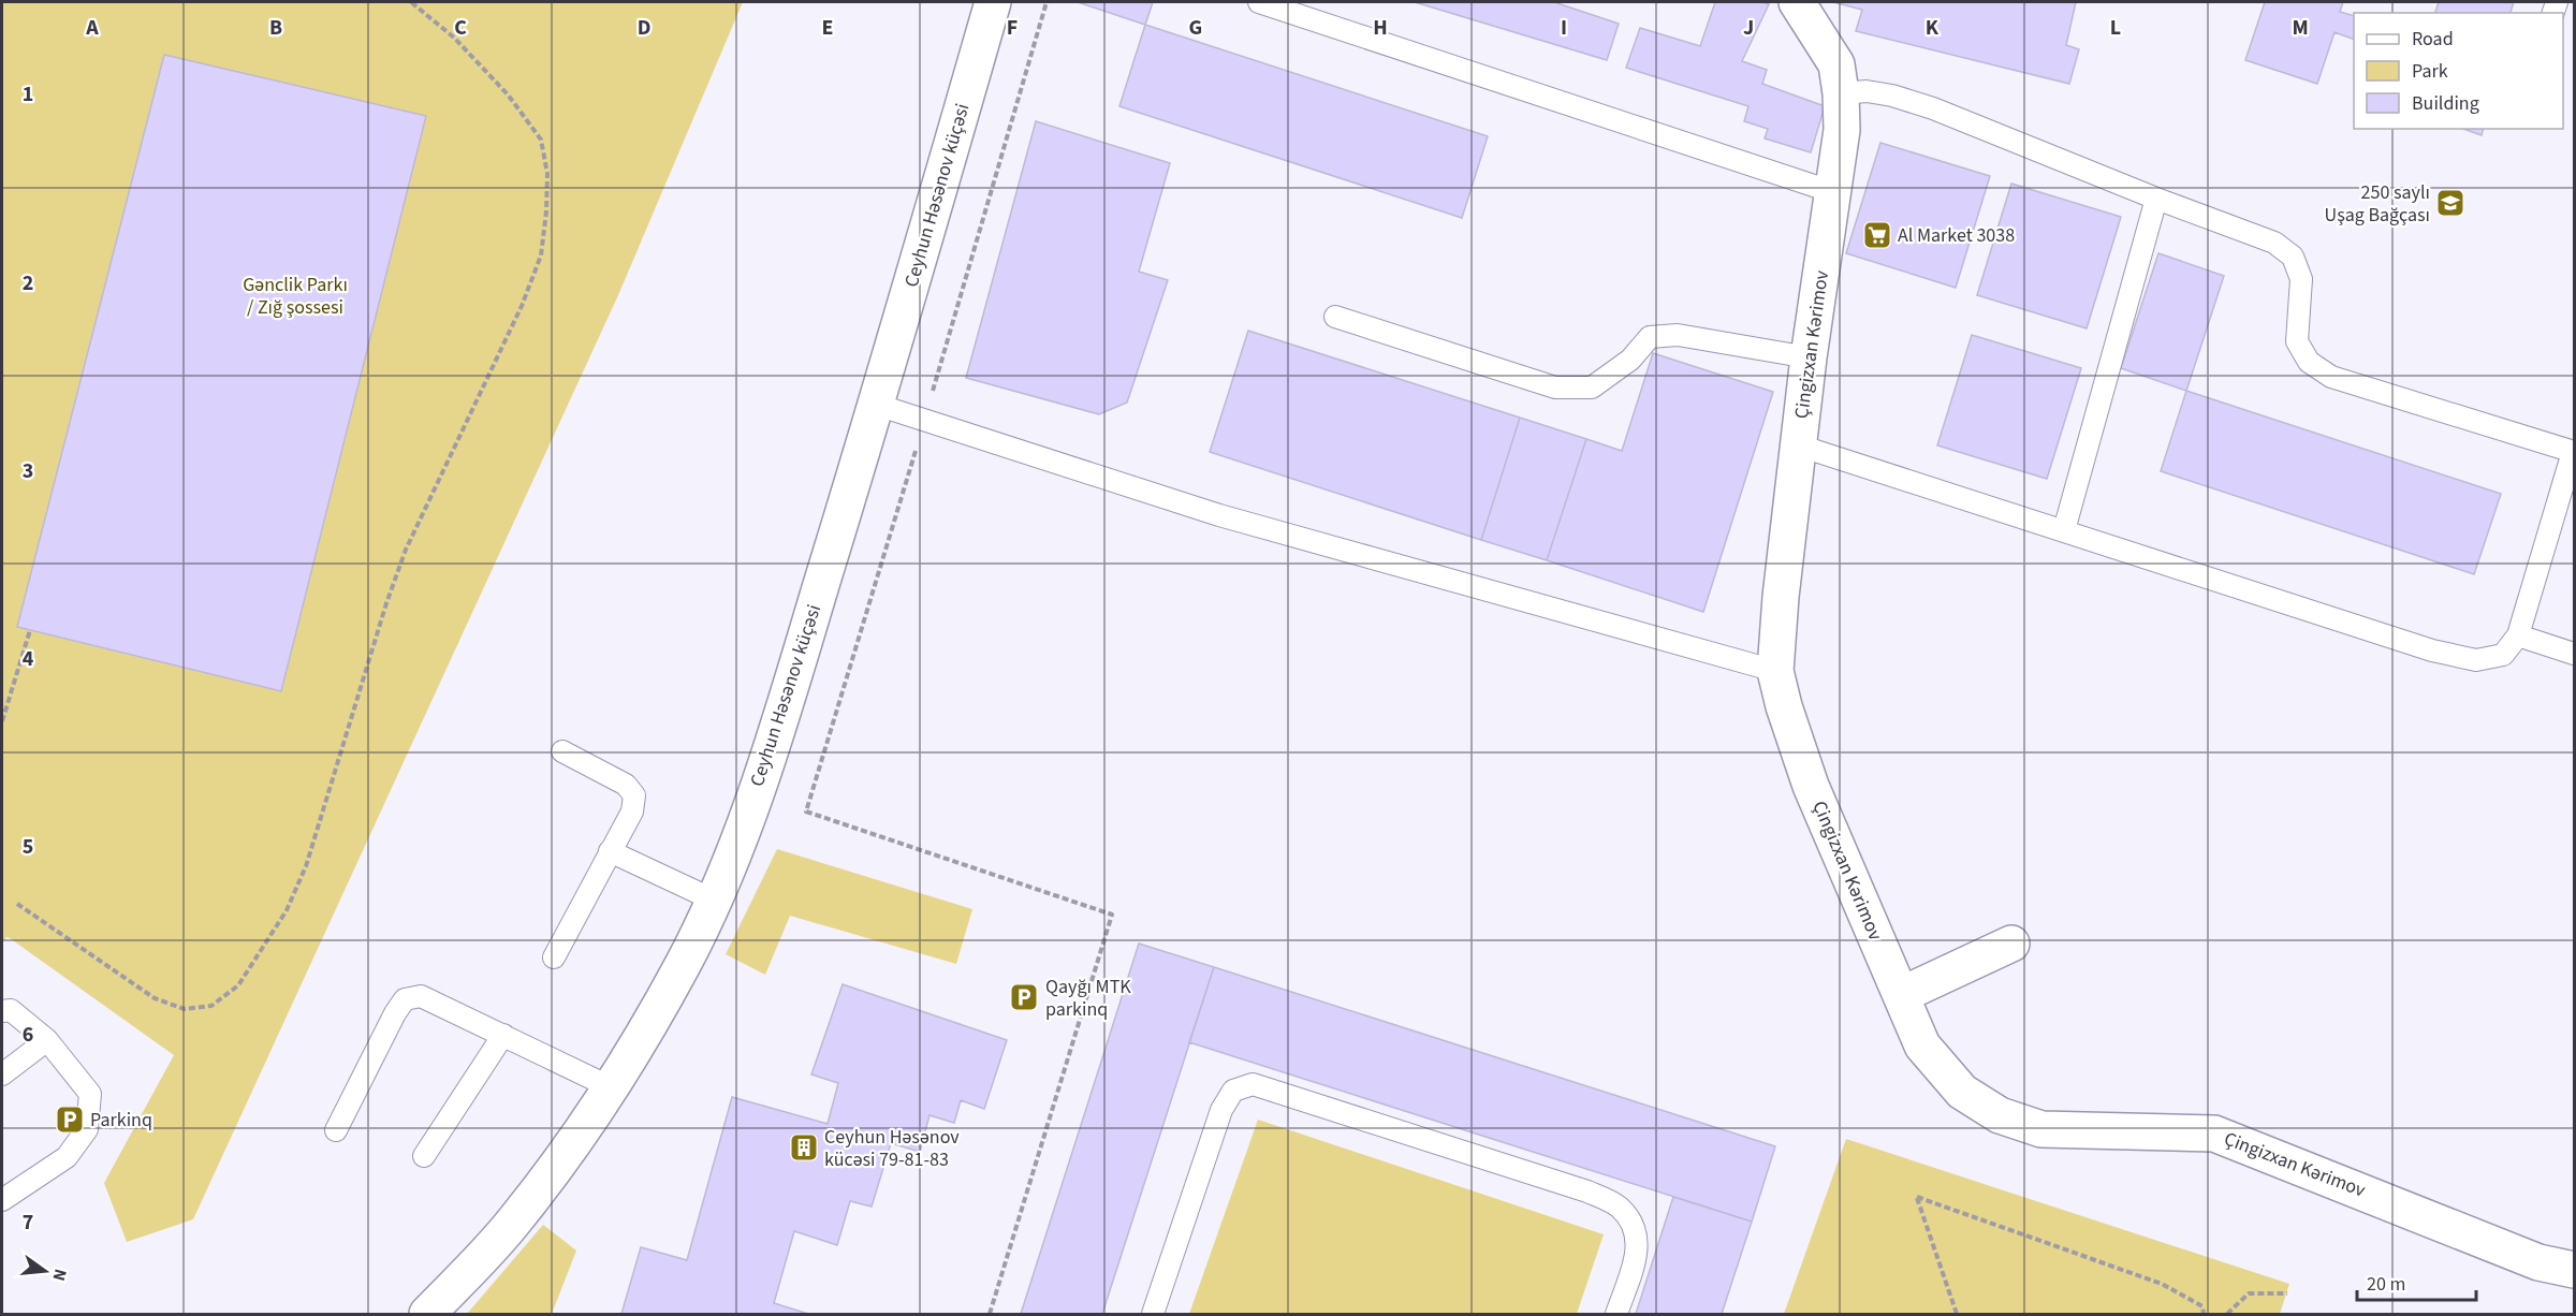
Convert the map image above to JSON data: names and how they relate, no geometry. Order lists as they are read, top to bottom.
{
  "streets": {
    "street": ["Ceyhun Həsənov küçəsi", "Çingizxan Kərimov"]
  },
  "parks": ["Gənclik Parkı / Zığ şossesi"],
  "places": {
    "school or university": ["250 saylı Uşag Bağçası"],
    "supermarket": ["Al Market 3038"],
    "parking": ["Qayğı MTK parkinq", "Parkinq"],
    "building": ["Ceyhun Həsənov kücəsi 79-81-83"]
  },
  "legend": ["Road", "Park", "Building"],
  "scale_bar": "20 m",
  "north": "right",
  "grid": {
    "columns": [
      "A",
      "B",
      "C",
      "D",
      "E",
      "F",
      "G",
      "H",
      "I",
      "J",
      "K",
      "L",
      "M"
    ],
    "rows": [
      "1",
      "2",
      "3",
      "4",
      "5",
      "6",
      "7"
    ]
  }
}
